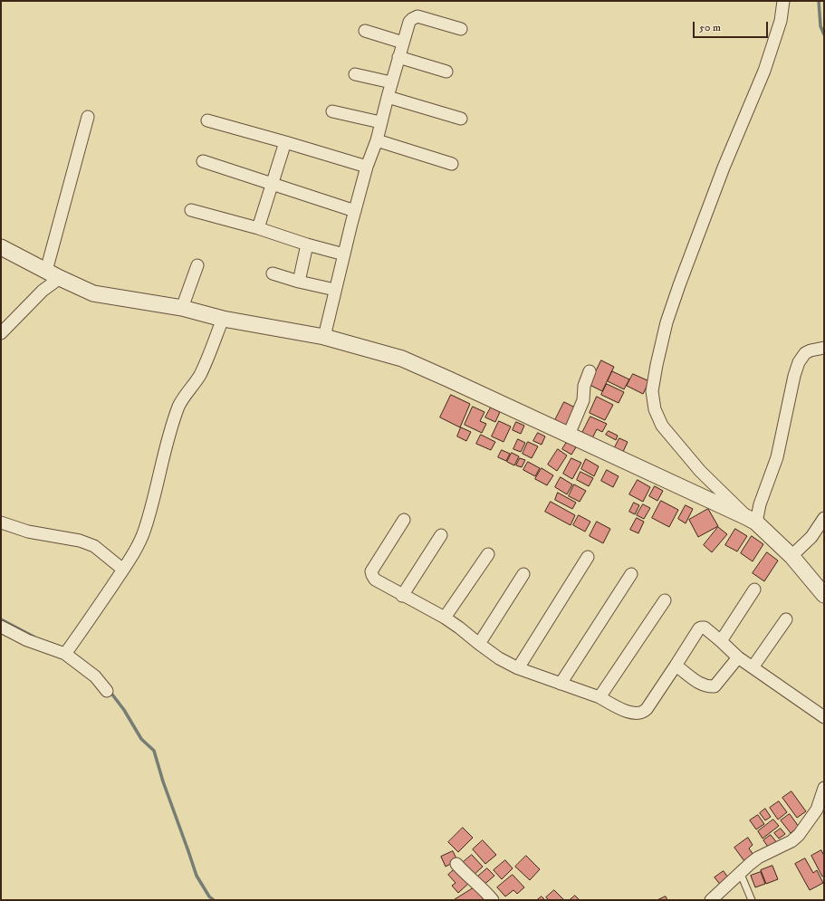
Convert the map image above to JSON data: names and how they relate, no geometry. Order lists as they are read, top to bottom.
{
  "scale_bar": "50 m"
}
